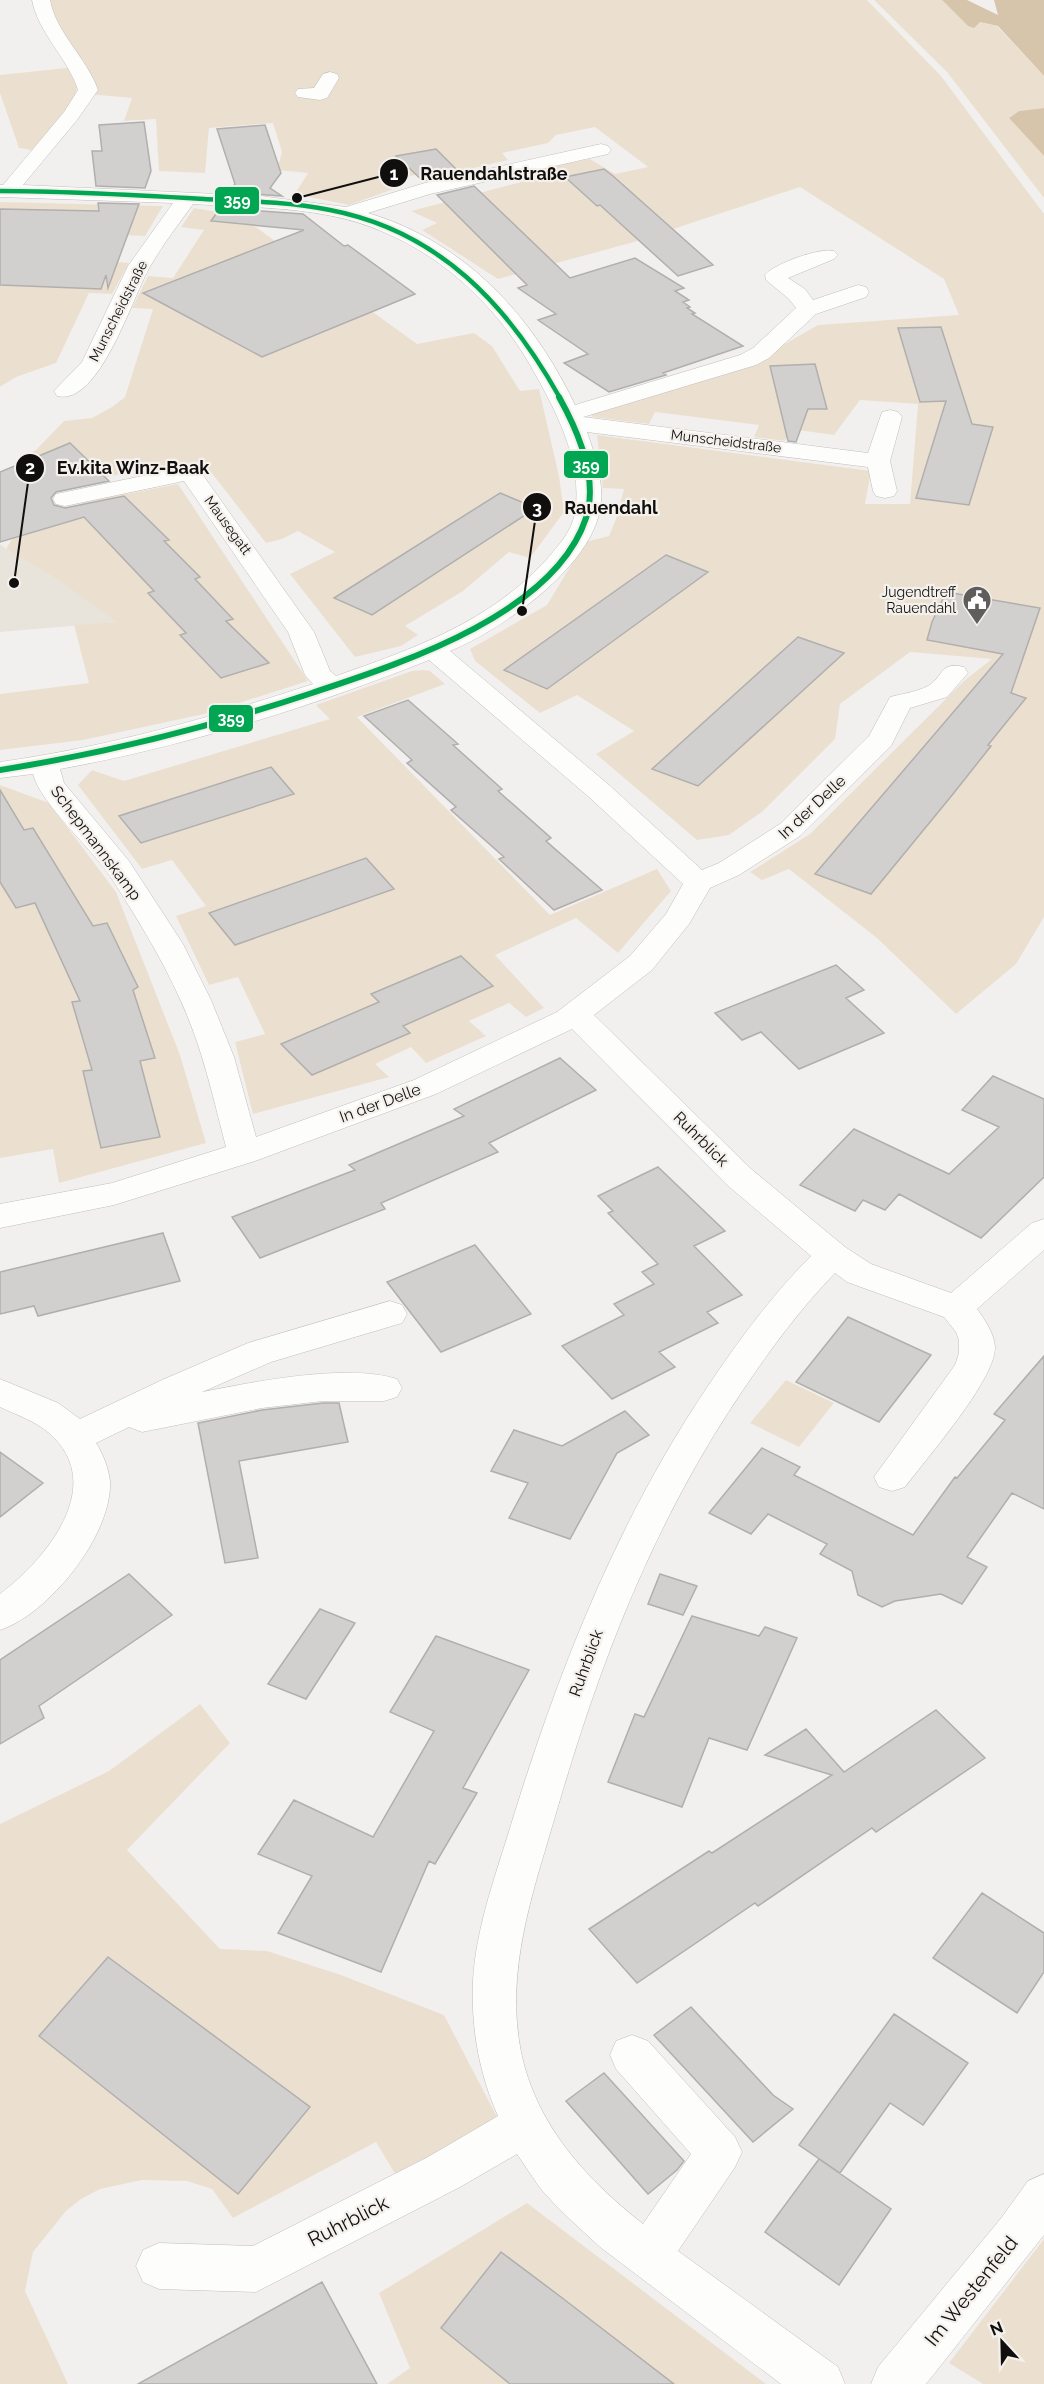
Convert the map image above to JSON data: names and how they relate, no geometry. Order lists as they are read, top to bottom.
{
  "streets": {
    "street": [
      "Munscheidstraße",
      "Mausegatt",
      "In der Delle",
      "Schepmannskamp",
      "Ruhrblick",
      "Im Westenfeld"
    ]
  },
  "crossings": [
    ["In der Delle", "Schepmannskamp"],
    ["In der Delle", "Ruhrblick"]
  ],
  "places": {
    "other": ["Rauendahlstraße", "Ev.kita Winz-Baak", "Rauendahl"],
    "public building": ["Jugendtreff Rauendahl"]
  },
  "lines": ["transit line 359"],
  "north": "top"
}
